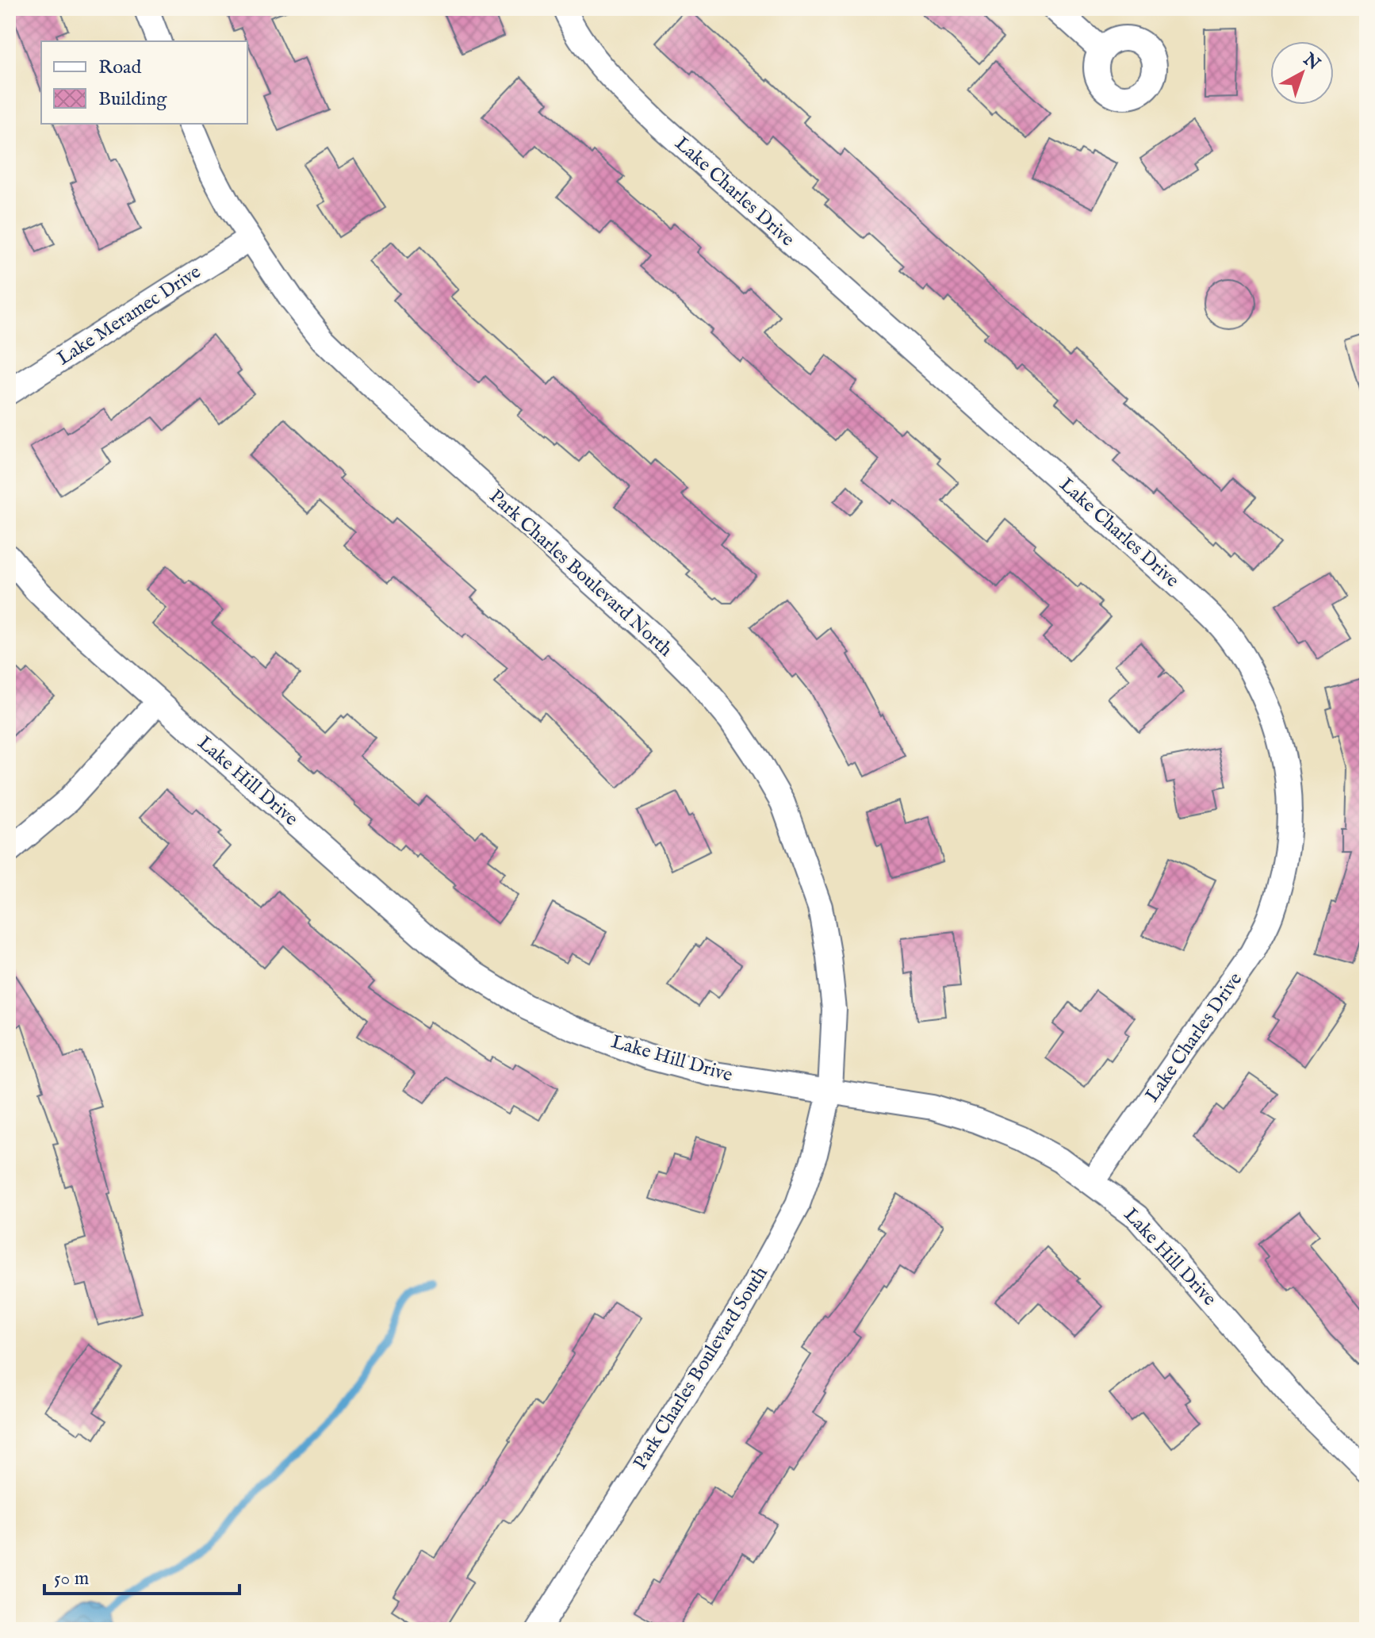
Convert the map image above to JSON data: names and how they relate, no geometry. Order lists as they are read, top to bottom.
{
  "streets": {
    "street": [
      "Lake Charles Drive",
      "Lake Meramec Drive",
      "Park Charles Boulevard North",
      "Lake Hill Drive",
      "Park Charles Boulevard South"
    ]
  },
  "crossings": [
    ["Lake Charles Drive", "Lake Hill Drive"],
    ["Lake Meramec Drive", "Park Charles Boulevard North"],
    ["Park Charles Boulevard North", "Lake Hill Drive"],
    ["Park Charles Boulevard North", "Park Charles Boulevard South"],
    ["Lake Hill Drive", "Park Charles Boulevard South"]
  ],
  "legend": ["Road", "Building"],
  "scale_bar": "50 m",
  "north": "top right"
}
